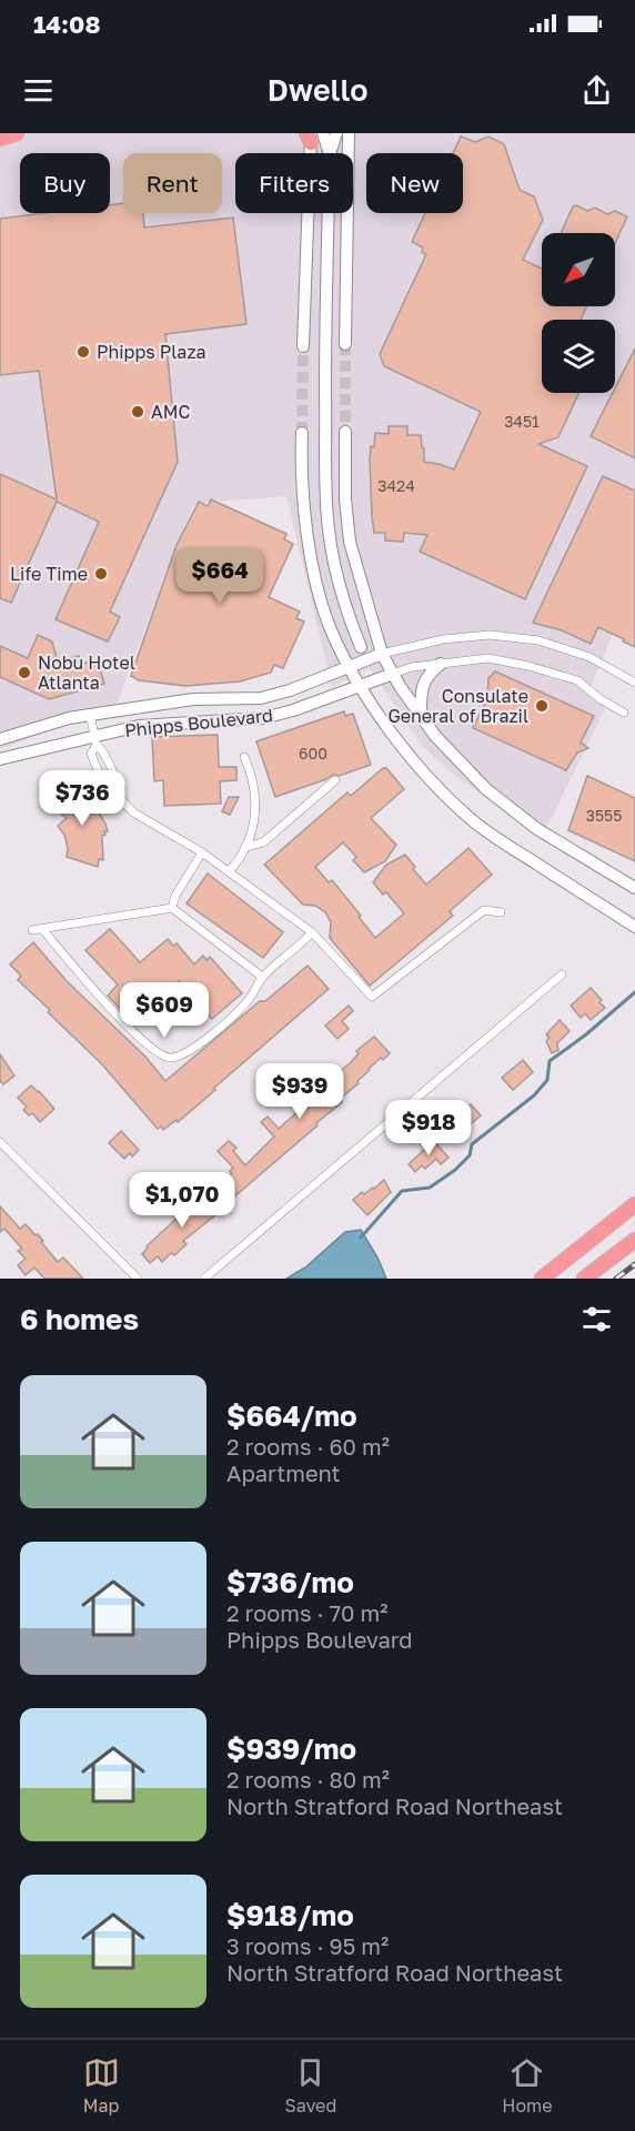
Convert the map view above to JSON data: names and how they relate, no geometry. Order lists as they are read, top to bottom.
{
  "streets": {
    "main road": ["Phipps Boulevard"]
  },
  "places": [
    "Phipps Plaza",
    "AMC",
    "Life Time",
    "Nobu Hotel Atlanta",
    "Consulate General of Brazil"
  ],
  "house_numbers": [
    "3451",
    "3424",
    "600",
    "3555"
  ],
  "north": "bottom left",
  "page": {
    "status": "14:08",
    "header": "Dwello",
    "chip": [
      "Buy",
      "Rent",
      "Filters",
      "New"
    ],
    "price": [
      "$664",
      "$736",
      "$609",
      "$939",
      "$918",
      "$1,070"
    ],
    "heading": "6 homes",
    "list": [
      {
        "name": "$664/mo",
        "note": "2 rooms · 60 m² · Apartment"
      },
      {
        "name": "$736/mo",
        "note": "2 rooms · 70 m² · Phipps Boulevard"
      },
      {
        "name": "$939/mo",
        "note": "2 rooms · 80 m² · North Stratford Road Northeast"
      },
      {
        "name": "$918/mo",
        "note": "3 rooms · 95 m² · North Stratford Road Northeast"
      }
    ],
    "tabs": ["Map", "Saved", "Home"]
  }
}
